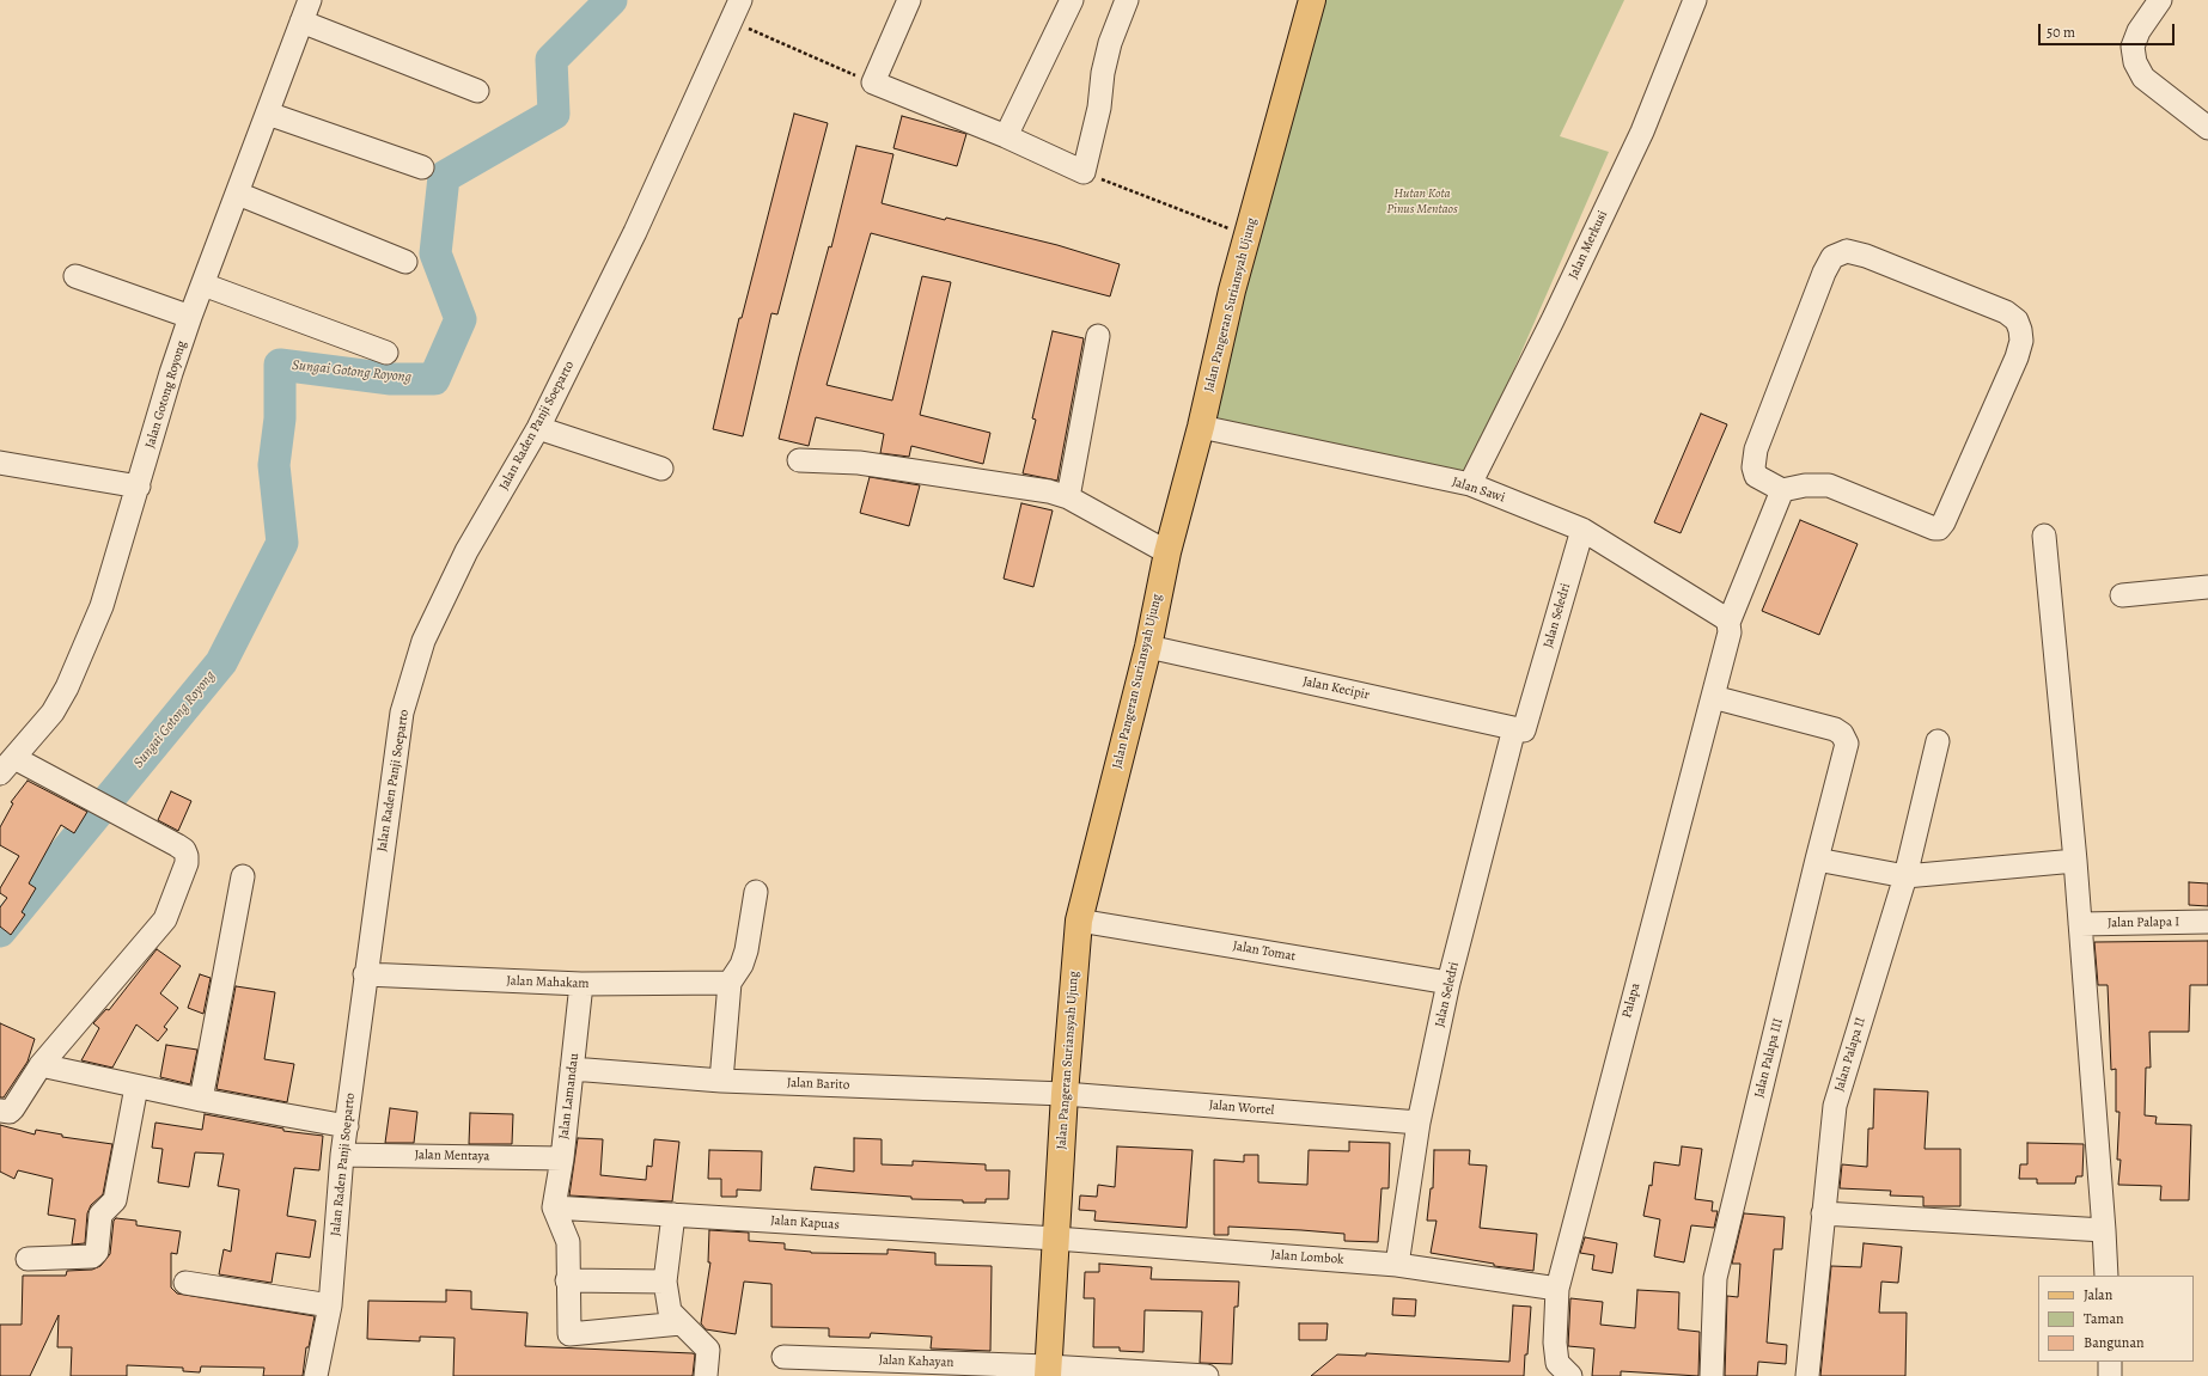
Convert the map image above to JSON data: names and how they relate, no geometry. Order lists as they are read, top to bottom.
{
  "streets": {
    "main road": ["Jalan Pangeran Suriansyah Ujung"],
    "street": [
      "Jalan Merkusi",
      "Jalan Gotong Royong",
      "Jalan Raden Panji Soeparto",
      "Jalan Sawi",
      "Jalan Seledri",
      "Jalan Kecipir",
      "Jalan Palapa I",
      "Jalan Tomat",
      "Jalan Mahakam",
      "Palapa",
      "Jalan Palapa II",
      "Jalan Palapa III",
      "Jalan Barito",
      "Jalan Lamandau",
      "Jalan Wortel",
      "Jalan Mentaya",
      "Jalan Kapuas",
      "Jalan Lombok",
      "Jalan Kahayan"
    ]
  },
  "crossings": [
    ["Jalan Merkusi", "Jalan Sawi"],
    ["Jalan Pangeran Suriansyah Ujung", "Jalan Sawi"],
    ["Jalan Pangeran Suriansyah Ujung", "Jalan Kecipir"],
    ["Jalan Pangeran Suriansyah Ujung", "Jalan Tomat"],
    ["Jalan Pangeran Suriansyah Ujung", "Jalan Barito"],
    ["Jalan Pangeran Suriansyah Ujung", "Jalan Wortel"],
    ["Jalan Pangeran Suriansyah Ujung", "Jalan Kapuas"],
    ["Jalan Pangeran Suriansyah Ujung", "Jalan Lombok"],
    ["Jalan Pangeran Suriansyah Ujung", "Jalan Kahayan"],
    ["Jalan Raden Panji Soeparto", "Jalan Mahakam"],
    ["Jalan Raden Panji Soeparto", "Jalan Mentaya"],
    ["Jalan Sawi", "Jalan Seledri"],
    ["Jalan Sawi", "Palapa"],
    ["Jalan Seledri", "Jalan Kecipir"],
    ["Jalan Seledri", "Jalan Tomat"],
    ["Jalan Seledri", "Jalan Wortel"],
    ["Jalan Seledri", "Jalan Lombok"],
    ["Jalan Mahakam", "Jalan Lamandau"],
    ["Palapa", "Jalan Palapa III"],
    ["Palapa", "Jalan Lombok"],
    ["Jalan Barito", "Jalan Lamandau"],
    ["Jalan Barito", "Jalan Wortel"],
    ["Jalan Lamandau", "Jalan Mentaya"],
    ["Jalan Lamandau", "Jalan Kapuas"],
    ["Jalan Kapuas", "Jalan Lombok"]
  ],
  "water": ["Sungai Gotong Royong"],
  "parks": ["Hutan Kota Pinus Mentaos"],
  "legend": ["Jalan", "Taman", "Bangunan"],
  "scale_bar": "50 m"
}
